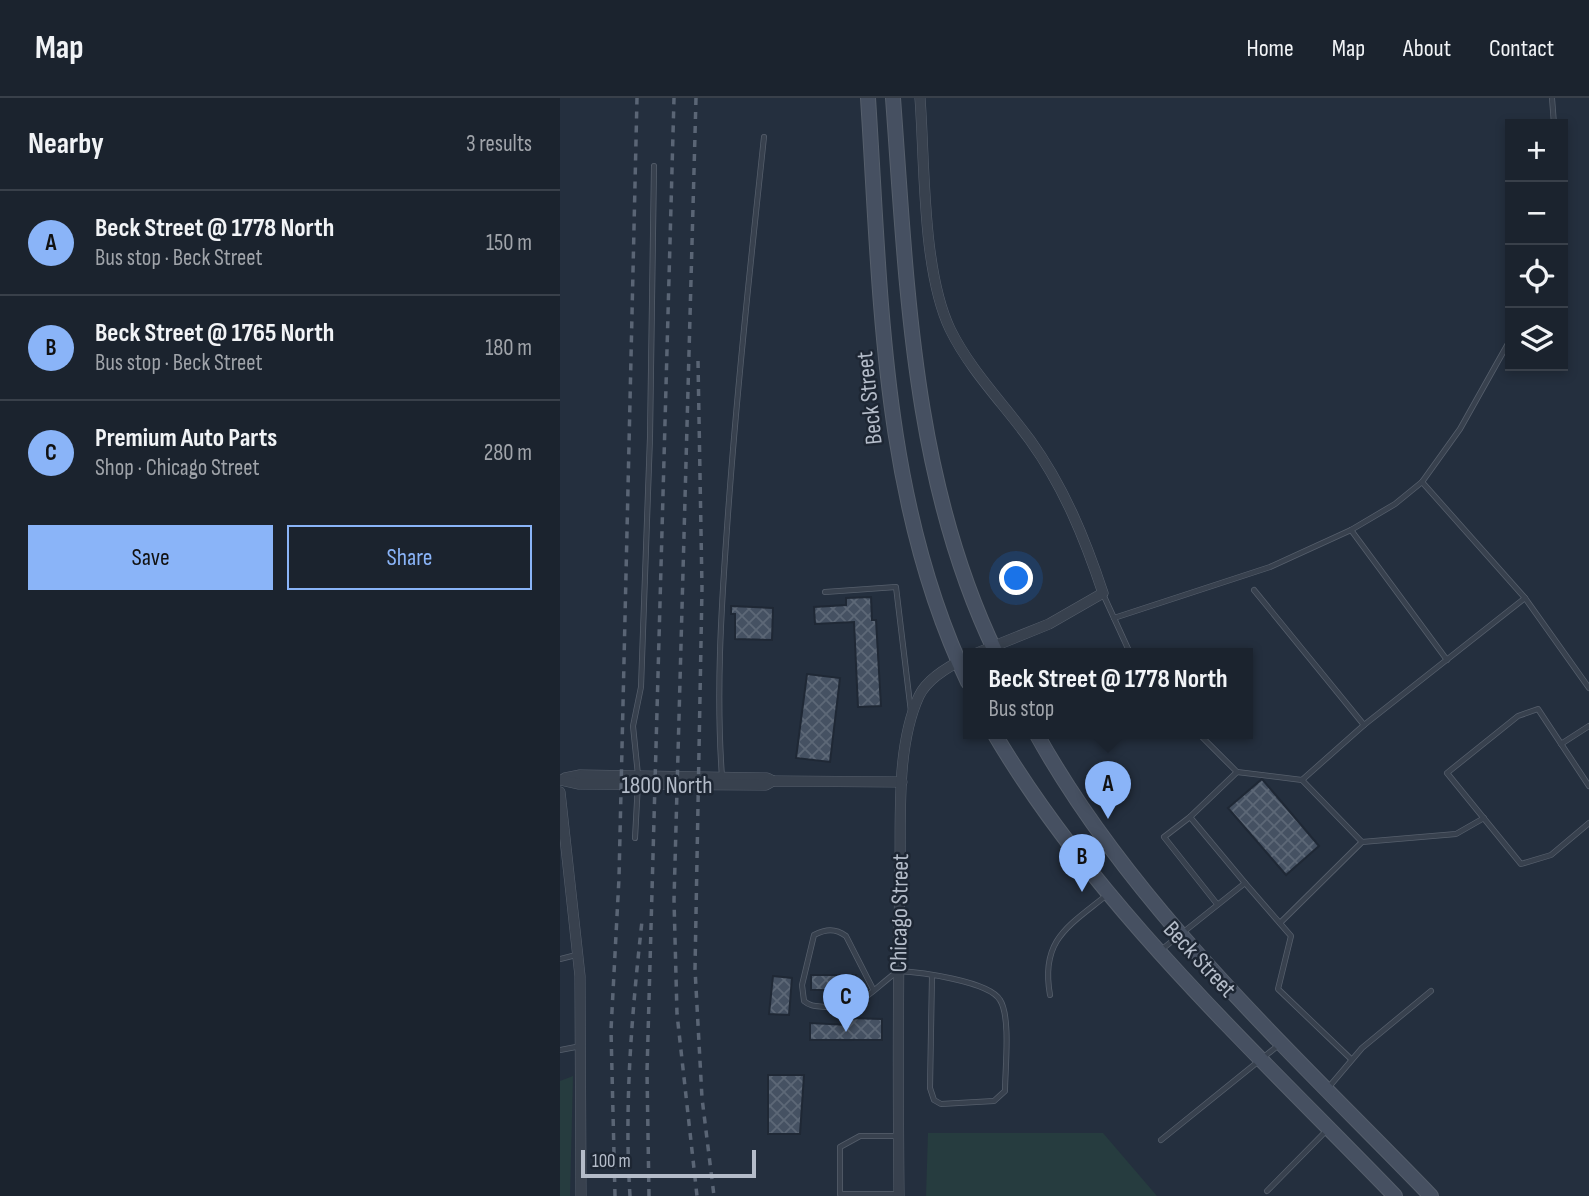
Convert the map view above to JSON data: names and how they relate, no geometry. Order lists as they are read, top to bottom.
{
  "streets": {
    "main road": ["Beck Street"],
    "street": ["1800 North", "Chicago Street"]
  },
  "crossings": [
    ["Beck Street", "Chicago Street"],
    ["1800 North", "Chicago Street"]
  ],
  "scale_bar": "100 m",
  "page": {
    "header": "Map",
    "nav": [
      "Home",
      "Map",
      "About",
      "Contact"
    ],
    "heading": ["Nearby", "3 results"],
    "map_buttons": ["+", "−"],
    "list": [
      {
        "mark": "A",
        "name": "Beck Street @ 1778 North",
        "note": "Bus stop · Beck Street",
        "value": "150 m"
      },
      {
        "mark": "B",
        "name": "Beck Street @ 1765 North",
        "note": "Bus stop · Beck Street",
        "value": "180 m"
      },
      {
        "mark": "C",
        "name": "Premium Auto Parts",
        "note": "Shop · Chicago Street",
        "value": "280 m"
      }
    ],
    "buttons": ["Save", "Share"],
    "popup": ["Beck Street @ 1778 North", "Bus stop"],
    "pins": ["A", "B", "C"],
    "scale": "100 m"
  }
}
